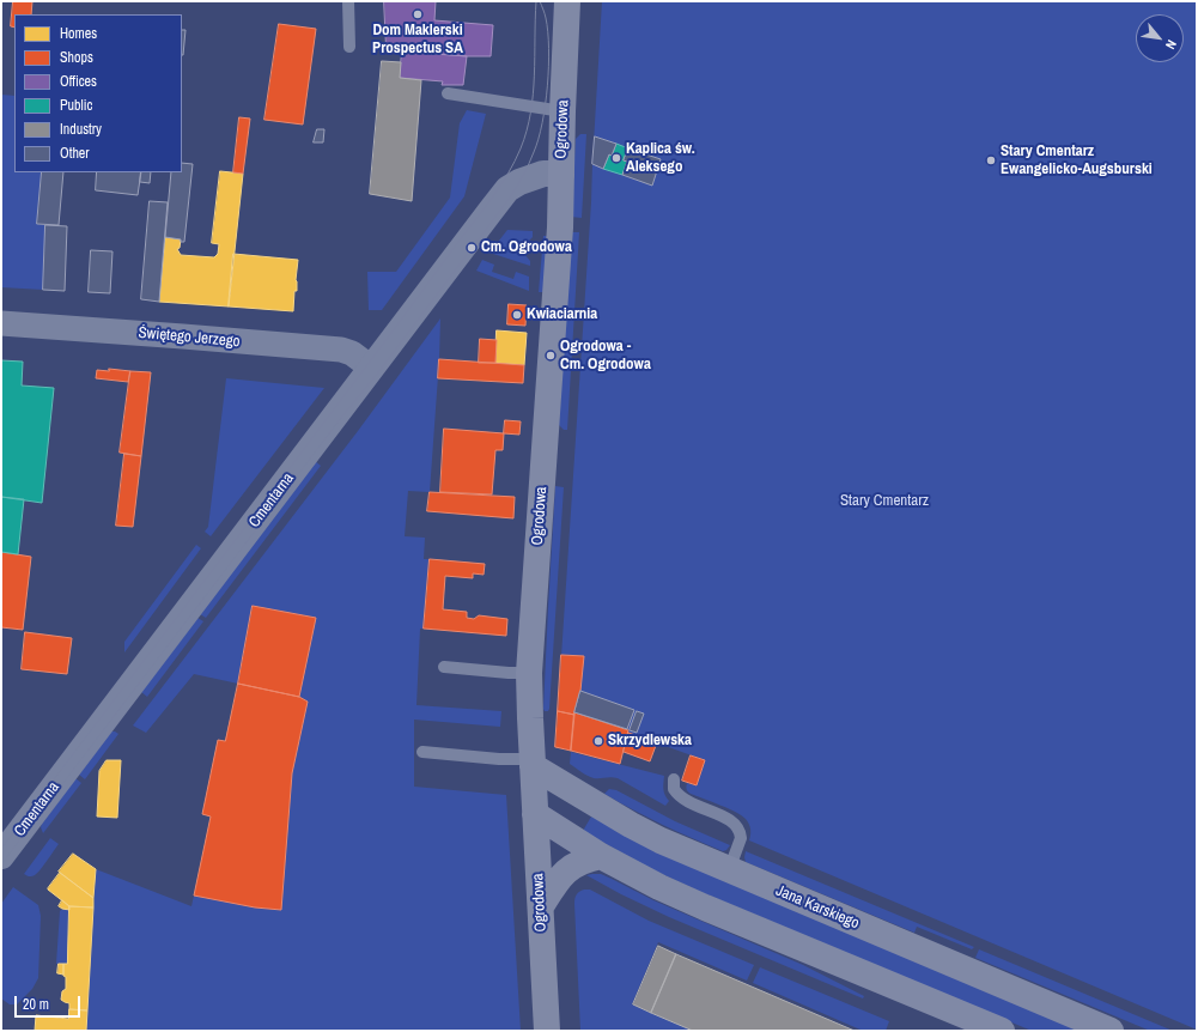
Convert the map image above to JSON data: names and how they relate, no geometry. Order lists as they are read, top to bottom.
{
  "streets": {
    "main road": ["Ogrodowa", "Jana Karskiego"],
    "street": ["Świętego Jerzego", "Cmentarna"]
  },
  "crossings": [
    ["Ogrodowa", "Cmentarna"],
    ["Ogrodowa", "Jana Karskiego"],
    ["Świętego Jerzego", "Cmentarna"]
  ],
  "parks": ["Stary Cmentarz"],
  "places": [
    "Dom Maklerski Prospectus SA",
    "Kaplica św. Aleksego",
    "Stary Cmentarz Ewangelicko-Augsburski",
    "Cm. Ogrodowa",
    "Kwiaciarnia",
    "Ogrodowa - Cm. Ogrodowa",
    "Skrzydlewska"
  ],
  "legend": [
    "Homes",
    "Shops",
    "Offices",
    "Public",
    "Industry",
    "Other"
  ],
  "scale_bar": "20 m",
  "north": "bottom right"
}
